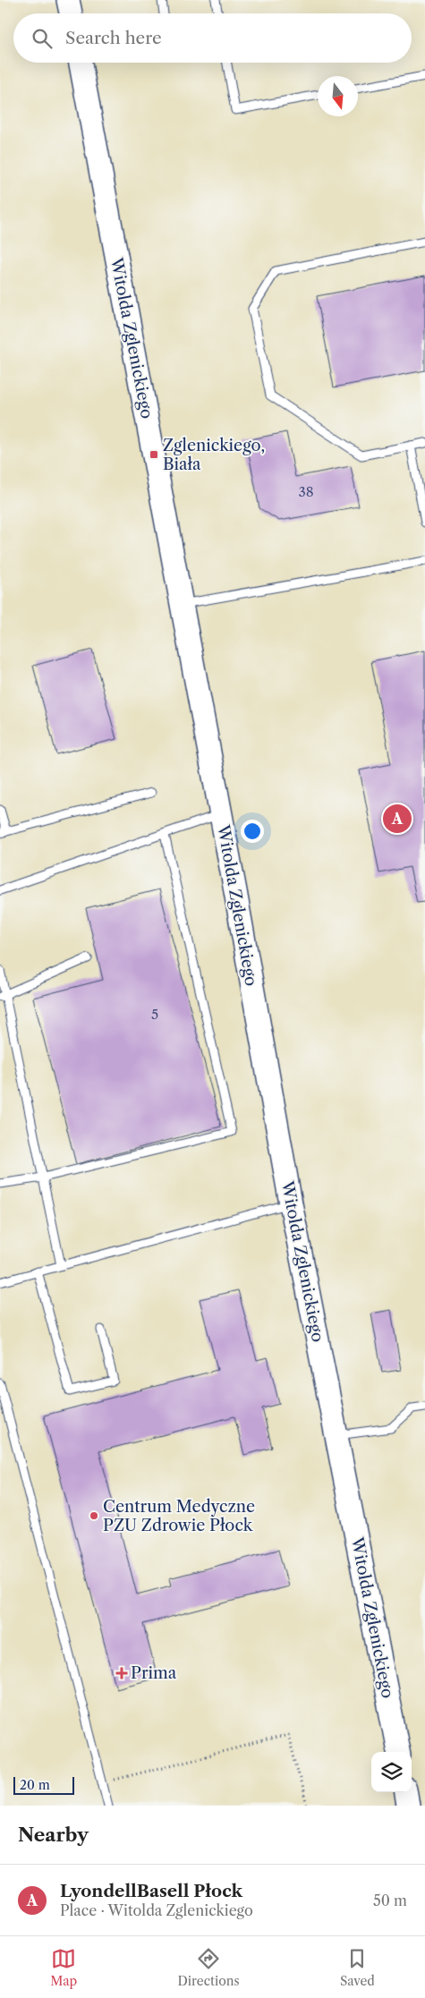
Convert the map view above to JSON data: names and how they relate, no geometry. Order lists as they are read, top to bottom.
{
  "streets": {
    "street": ["Witolda Zglenickiego"]
  },
  "places": {
    "transit": ["Zglenickiego, Biała"],
    "other": ["Centrum Medyczne PZU Zdrowie Płock"],
    "health": ["Prima"]
  },
  "house_numbers": ["38", "5"],
  "scale_bar": "20 m",
  "north": "bottom",
  "page": {
    "search": "Search here",
    "pins": "A",
    "scale": "20 m",
    "heading": "Nearby",
    "list": [
      {
        "mark": "A",
        "name": "LyondellBasell Płock",
        "note": "Place · Witolda Zglenickiego",
        "value": "50 m"
      }
    ],
    "nav": ["Map", "Directions", "Saved"]
  }
}
